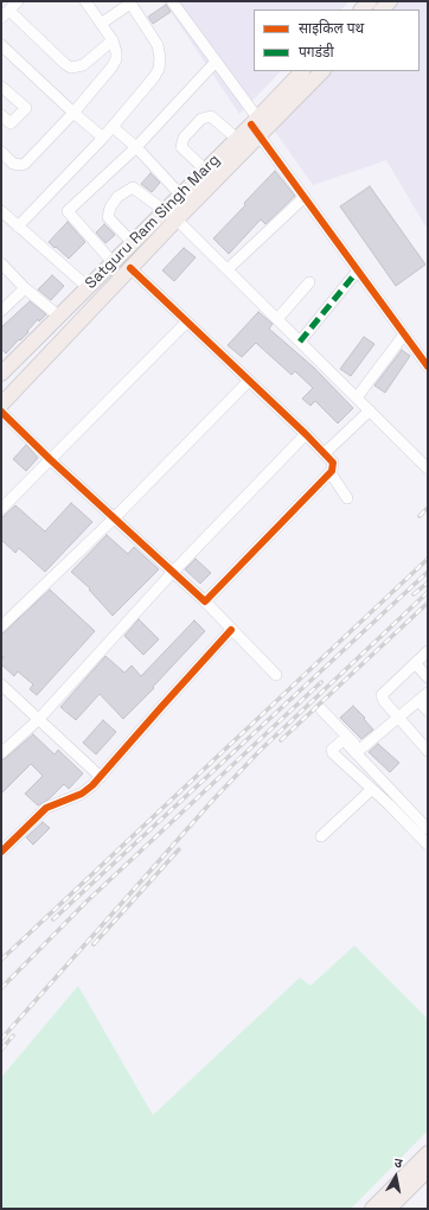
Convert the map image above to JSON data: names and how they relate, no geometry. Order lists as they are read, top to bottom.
{
  "streets": {
    "main road": ["Satguru Ram Singh Marg"]
  },
  "legend": ["साइकिल पथ", "पगडंडी"],
  "north": "top"
}
